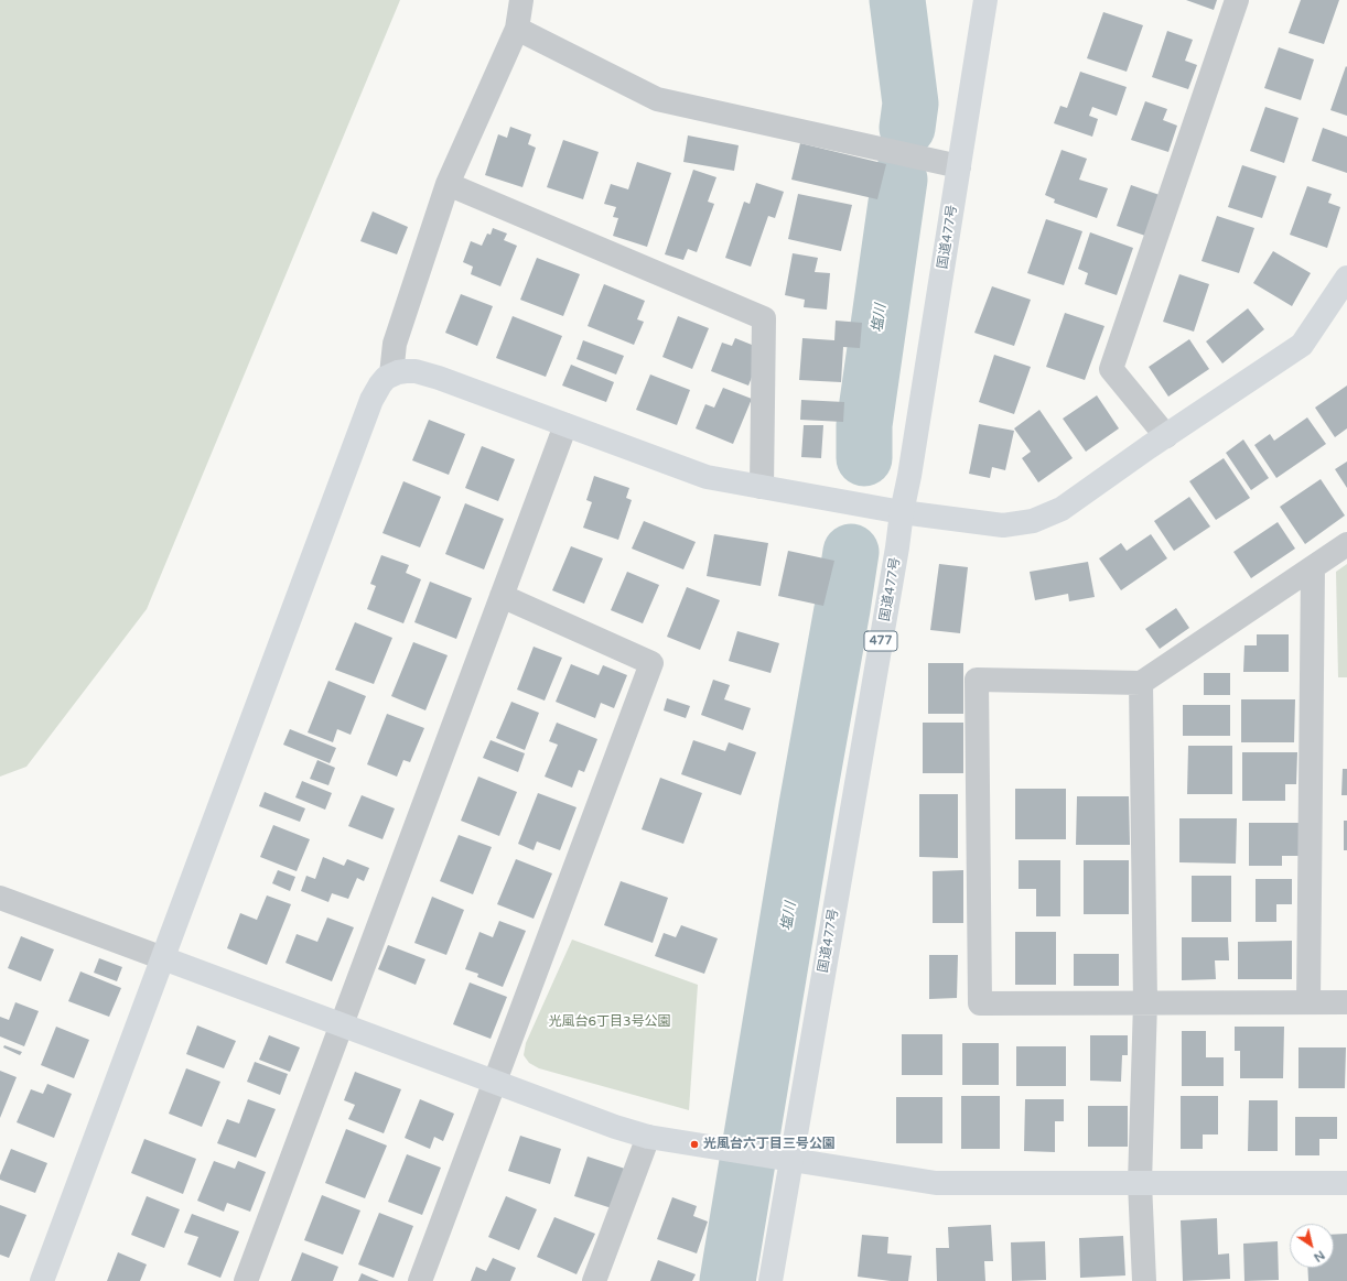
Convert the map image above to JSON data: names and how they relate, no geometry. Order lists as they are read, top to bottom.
{
  "streets": {
    "main road": ["国道477号", "477"]
  },
  "water": ["塩川"],
  "parks": ["光風台6丁目3号公園"],
  "places": ["光風台六丁目三号公園"],
  "north": "bottom right"
}
